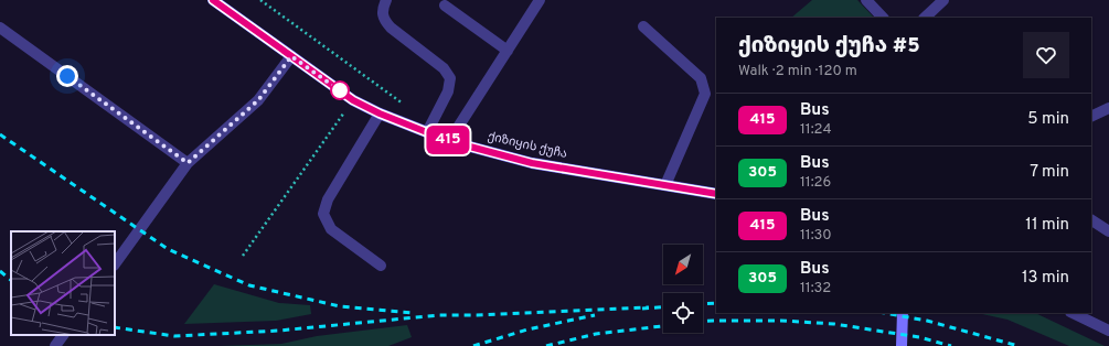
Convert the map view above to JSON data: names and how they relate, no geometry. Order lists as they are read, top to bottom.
{
  "streets": {
    "street": ["ქიზიყის ქუჩა"]
  },
  "lines": ["bus line 415"],
  "north": "bottom left",
  "page": {
    "on_map": "415",
    "heading": ["ქიზიყის ქუჩა #5", "Walk · 2 min · 120 m"],
    "list": [
      {
        "mark": "415",
        "name": "Bus",
        "note": "11:24",
        "value": "5 min"
      },
      {
        "mark": "305",
        "name": "Bus",
        "note": "11:26",
        "value": "7 min"
      },
      {
        "mark": "415",
        "name": "Bus",
        "note": "11:30",
        "value": "11 min"
      },
      {
        "mark": "305",
        "name": "Bus",
        "note": "11:32",
        "value": "13 min"
      }
    ]
  }
}
